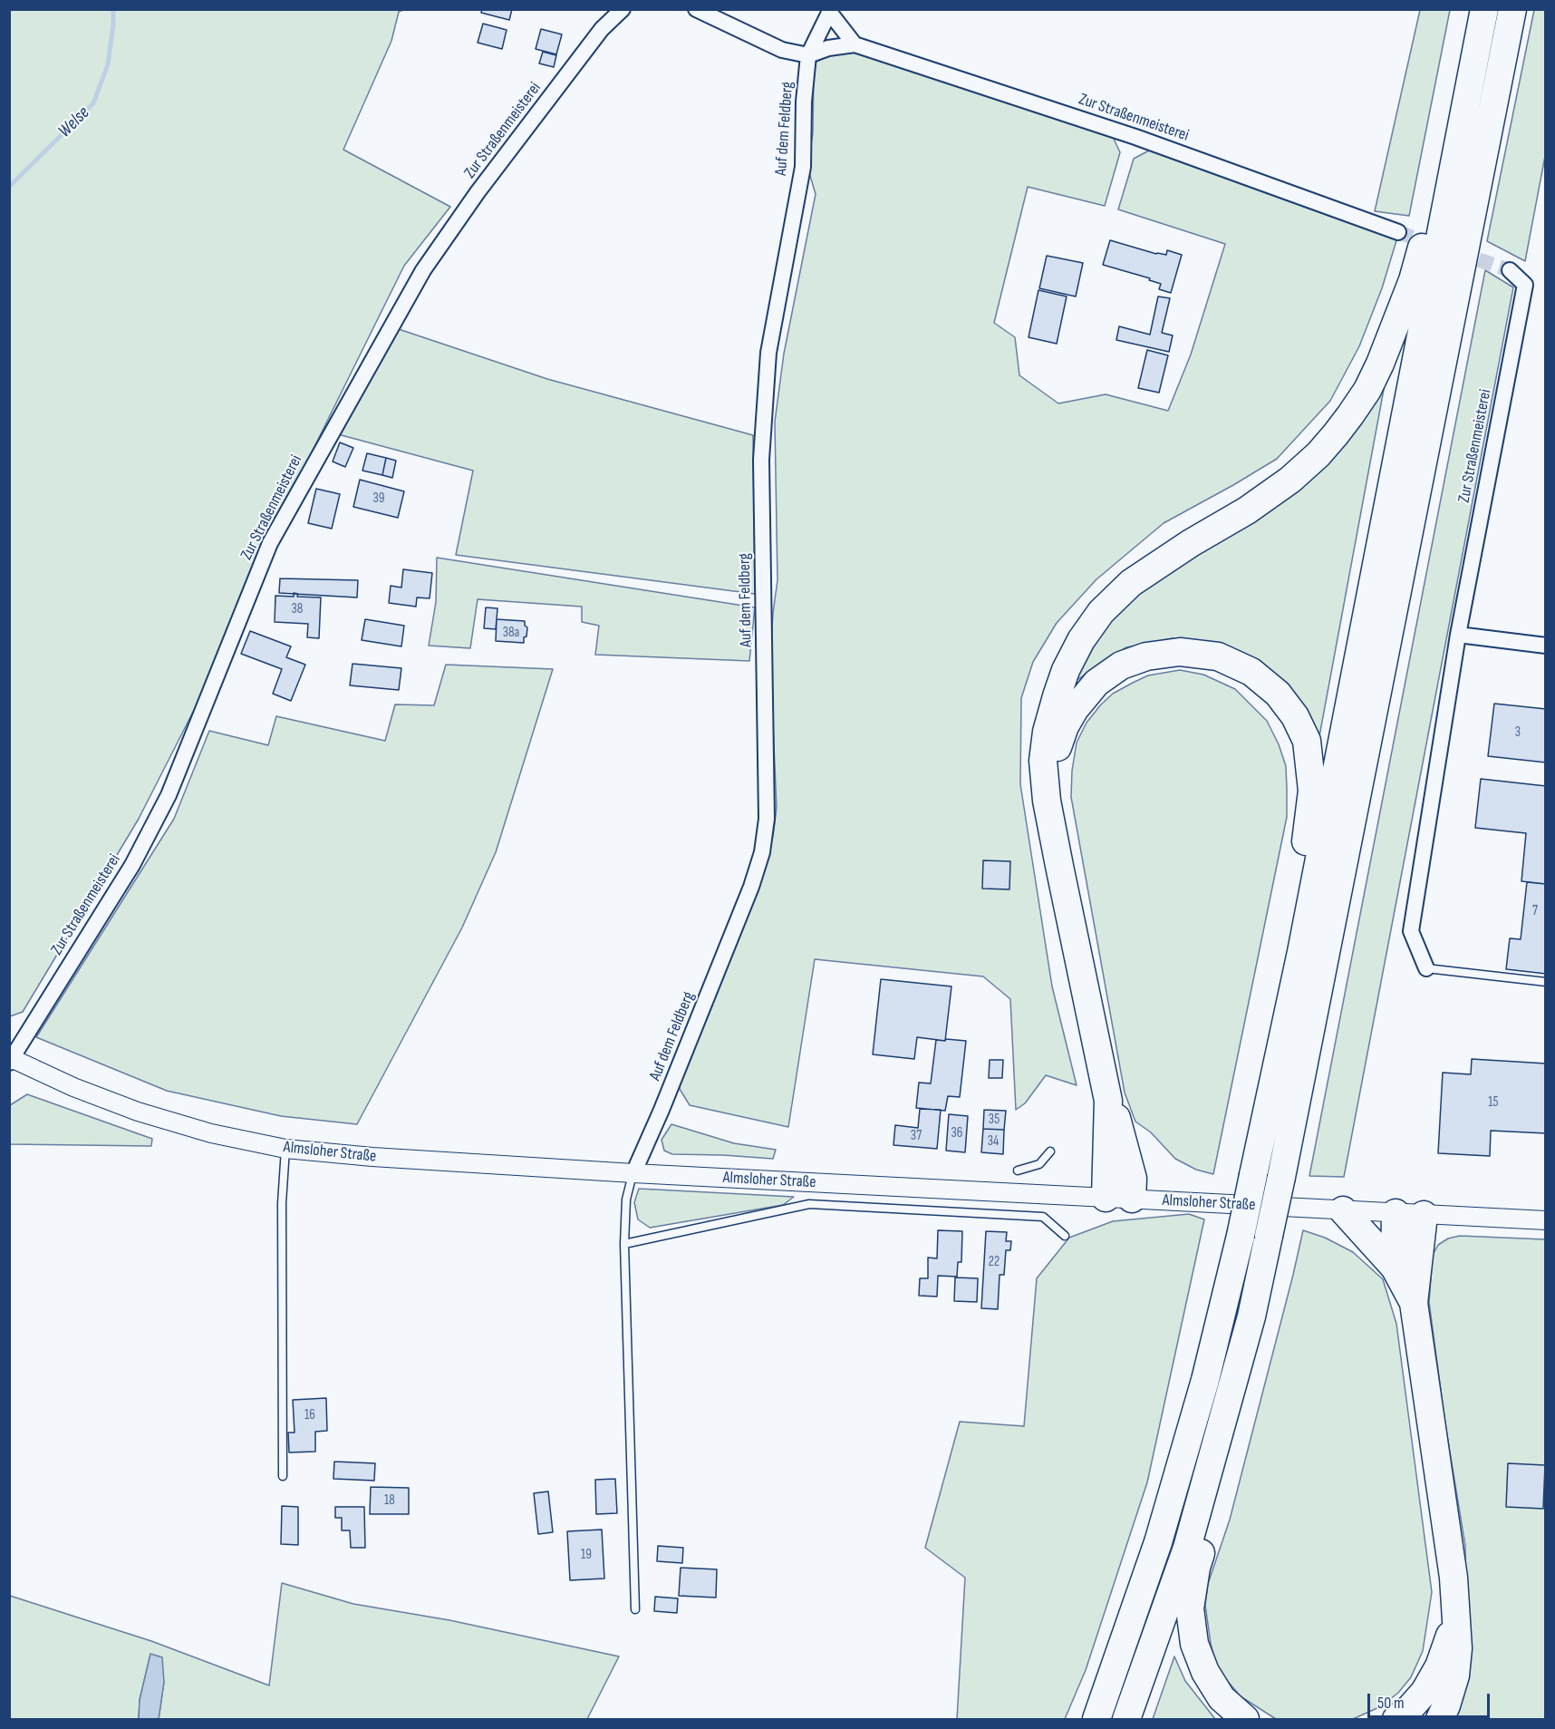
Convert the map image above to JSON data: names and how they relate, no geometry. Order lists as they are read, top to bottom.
{
  "streets": {
    "street": ["Zur Straßenmeisterei", "Auf dem Feldberg", "Almsloher Straße"]
  },
  "crossings": [
    ["Zur Straßenmeisterei", "Auf dem Feldberg"],
    ["Zur Straßenmeisterei", "Almsloher Straße"],
    ["Auf dem Feldberg", "Almsloher Straße"]
  ],
  "water": ["Welse"],
  "house_numbers": [
    "39",
    "38",
    "38a",
    "3",
    "7",
    "15",
    "35",
    "36",
    "37",
    "34",
    "22",
    "16",
    "18",
    "19"
  ],
  "scale_bar": "50 m"
}
